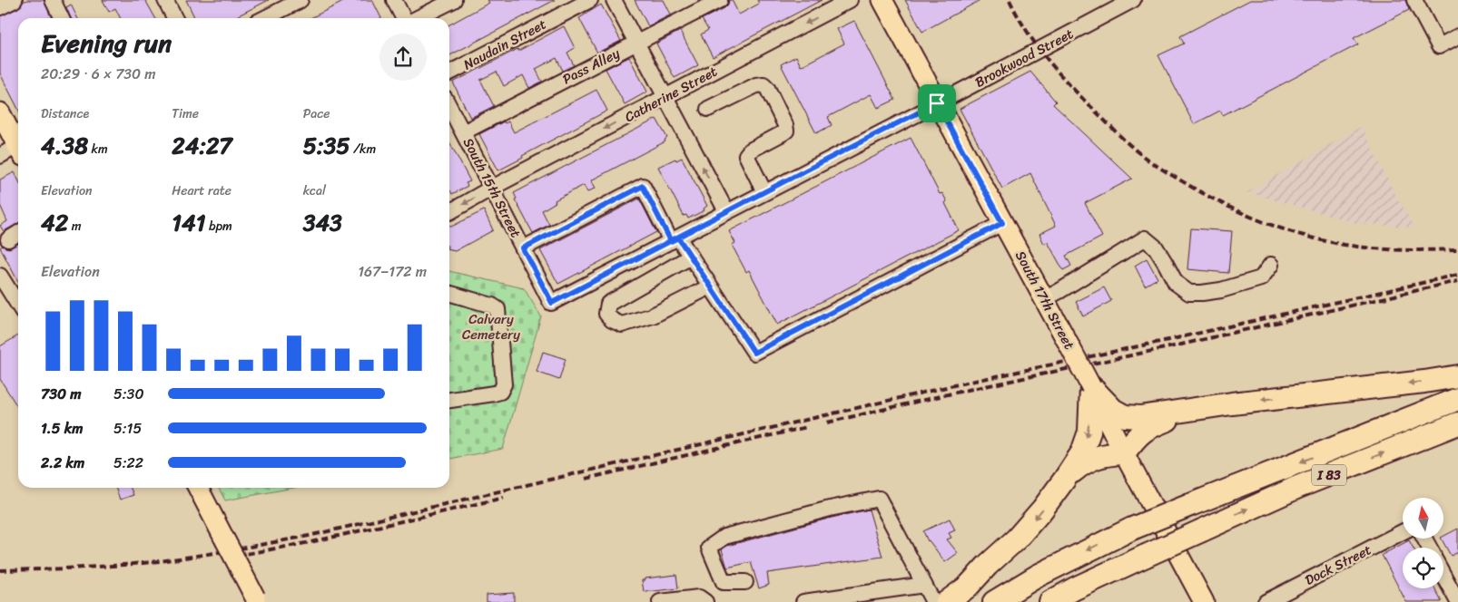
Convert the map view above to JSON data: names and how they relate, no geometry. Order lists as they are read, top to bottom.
{
  "streets": {
    "highway": ["I 83"],
    "main road": ["South 17th Street"],
    "street": [
      "Naudain Street",
      "Brookwood Street",
      "Pass Alley",
      "Catherine Street",
      "South 15th Street",
      "Dock Street"
    ]
  },
  "crossings": [
    ["Brookwood Street", "South 15th Street"],
    ["Brookwood Street", "South 17th Street"],
    ["Pass Alley", "South 15th Street"],
    ["Catherine Street", "South 15th Street"]
  ],
  "one_way": ["Catherine Street"],
  "parks": ["Calvary Cemetery"],
  "north": "top",
  "page": {
    "heading": ["Evening run", "20:29 · 6 × 730 m"],
    "stats": [
      ["Distance", "4.38 km"],
      ["Time", "24:27"],
      ["Pace", "5:35 /km"],
      ["Elevation", "42 m"],
      ["Heart rate", "141 bpm"],
      ["kcal", "343"]
    ],
    "chart": ["Elevation", "167–172 m"],
    "list": [
      {
        "name": "730 m",
        "note": "5:30"
      },
      {
        "name": "1.5 km",
        "note": "5:15"
      },
      {
        "name": "2.2 km",
        "note": "5:22"
      }
    ]
  }
}
